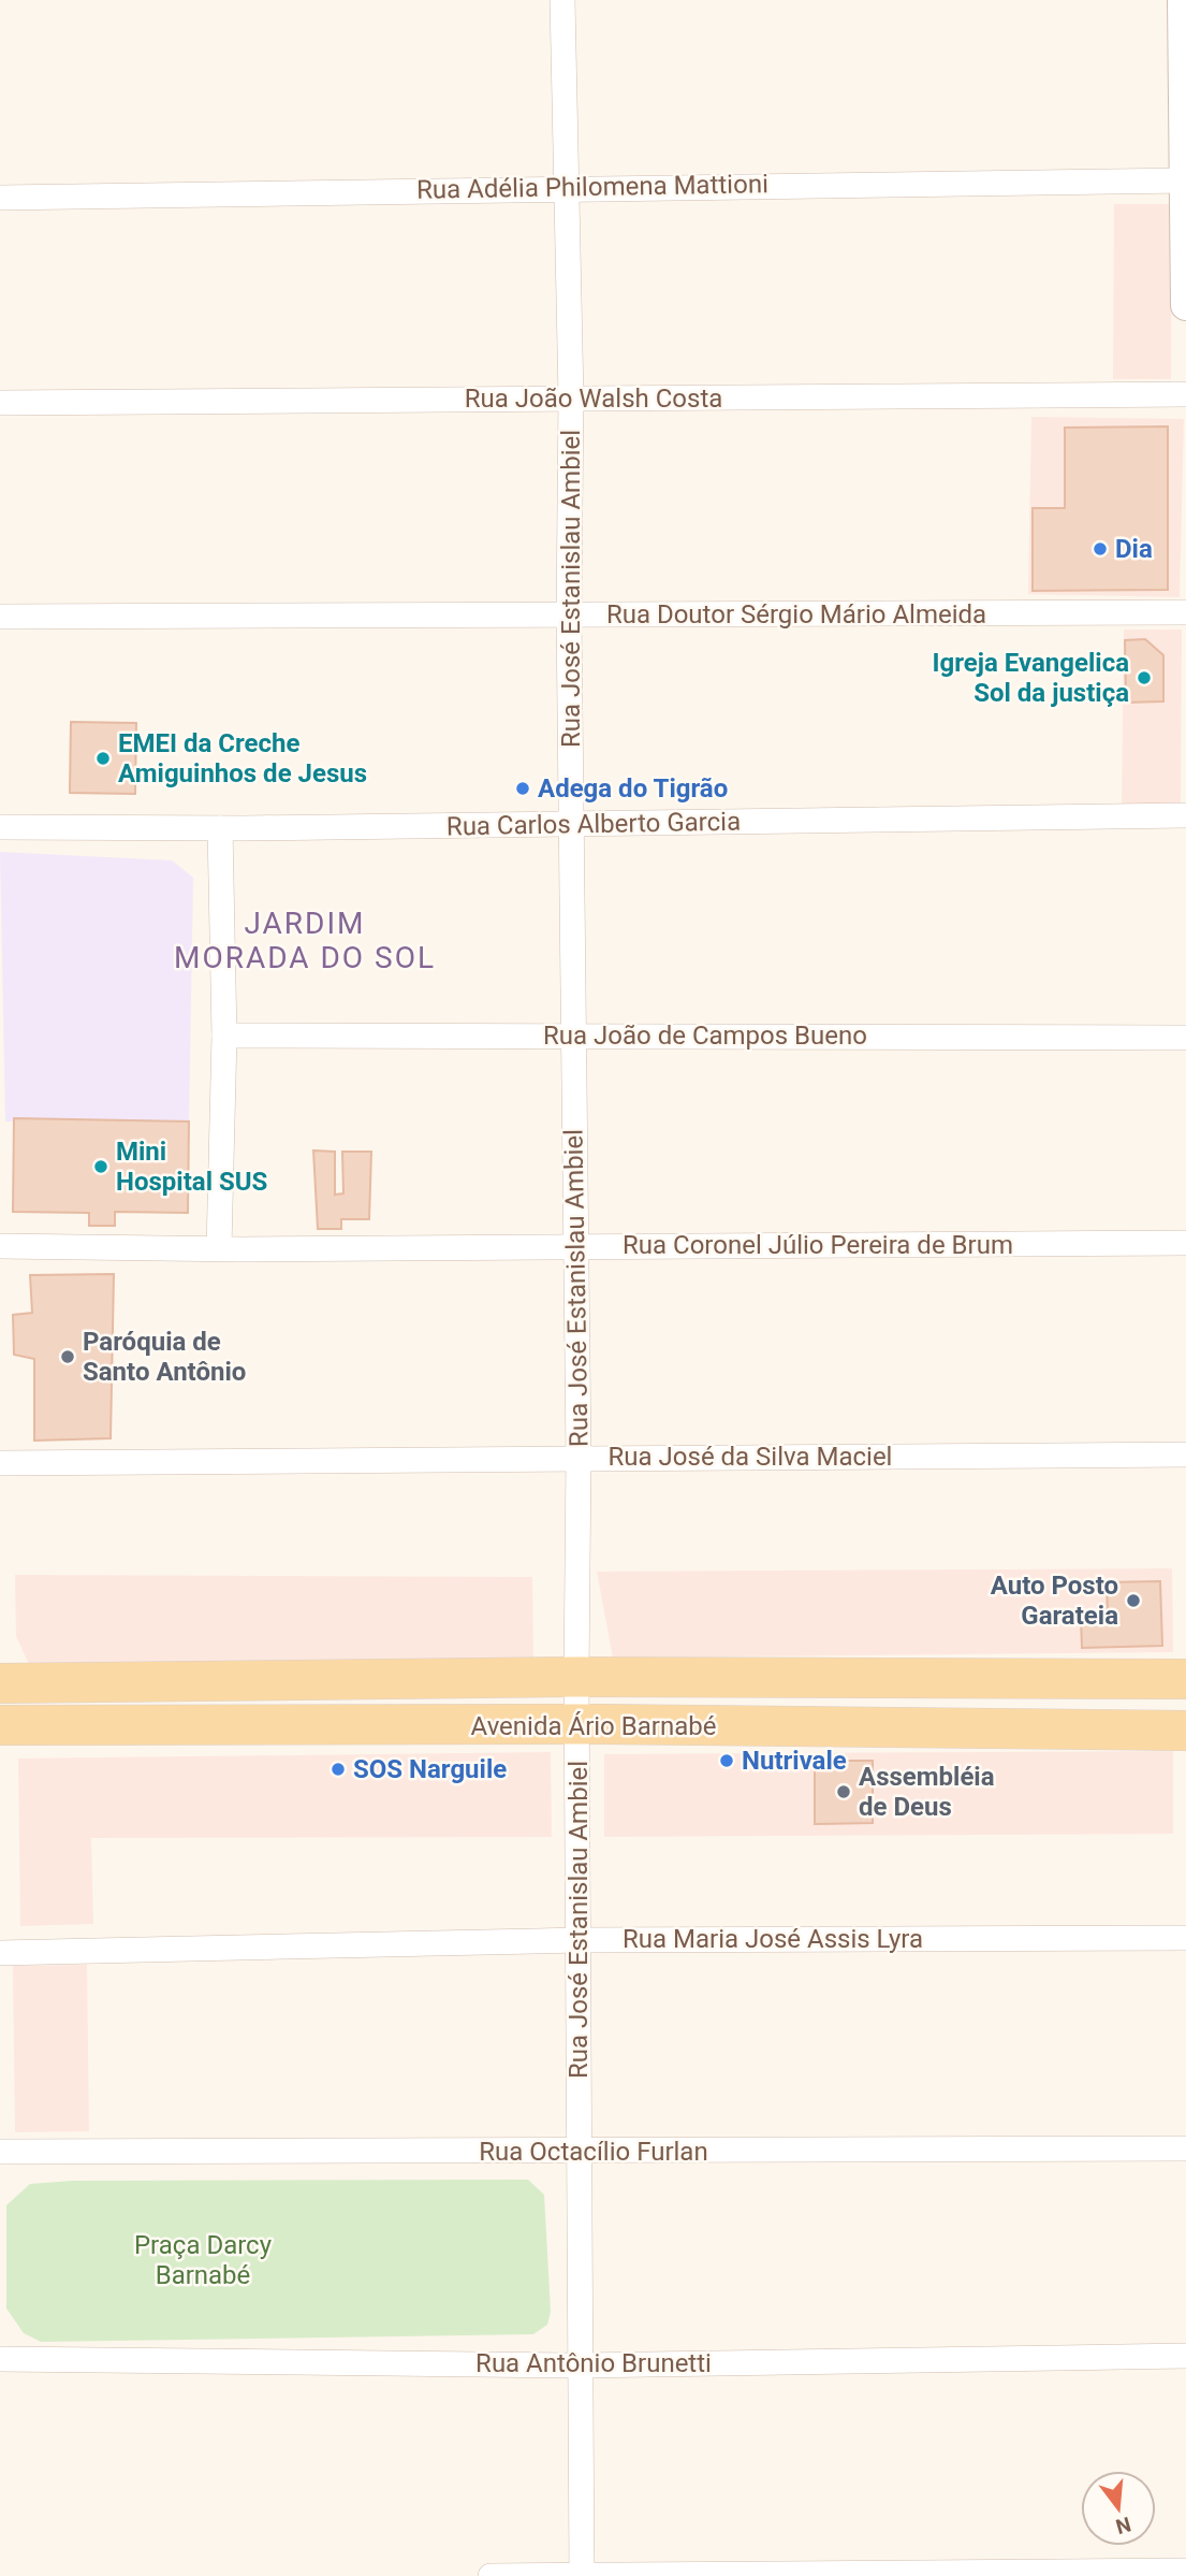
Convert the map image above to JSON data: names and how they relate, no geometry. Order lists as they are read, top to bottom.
{
  "streets": {
    "main road": ["Avenida Ário Barnabé"],
    "street": [
      "Rua Adélia Philomena Mattioni",
      "Rua João Walsh Costa",
      "Rua José Estanislau Ambiel",
      "Rua Doutor Sérgio Mário Almeida",
      "Rua Carlos Alberto Garcia",
      "Rua João de Campos Bueno",
      "Rua Coronel Júlio Pereira de Brum",
      "Rua José da Silva Maciel",
      "Rua Maria José Assis Lyra",
      "Rua Octacílio Furlan",
      "Rua Antônio Brunetti"
    ]
  },
  "crossings": [
    ["Rua Adélia Philomena Mattioni", "Rua José Estanislau Ambiel"],
    ["Rua João Walsh Costa", "Rua José Estanislau Ambiel"],
    ["Rua José Estanislau Ambiel", "Rua Doutor Sérgio Mário Almeida"],
    ["Rua José Estanislau Ambiel", "Rua Carlos Alberto Garcia"],
    ["Rua José Estanislau Ambiel", "Rua João de Campos Bueno"],
    ["Rua José Estanislau Ambiel", "Rua Coronel Júlio Pereira de Brum"],
    ["Rua José Estanislau Ambiel", "Rua José da Silva Maciel"],
    ["Rua José Estanislau Ambiel", "Avenida Ário Barnabé"],
    ["Rua José Estanislau Ambiel", "Rua Maria José Assis Lyra"],
    ["Rua José Estanislau Ambiel", "Rua Octacílio Furlan"],
    ["Rua José Estanislau Ambiel", "Rua Antônio Brunetti"]
  ],
  "districts": ["JARDIM MORADA DO SOL"],
  "parks": ["Praça Darcy Barnabé"],
  "places": [
    "Dia",
    "Igreja Evangelica Sol da justiça",
    "EMEI da Creche Amiguinhos de Jesus",
    "Adega do Tigrão",
    "Mini Hospital SUS",
    "Paróquia de Santo Antônio",
    "Auto Posto Garateia",
    "Nutrivale",
    "SOS Narguile",
    "Assembléia de Deus"
  ],
  "north": "bottom"
}
